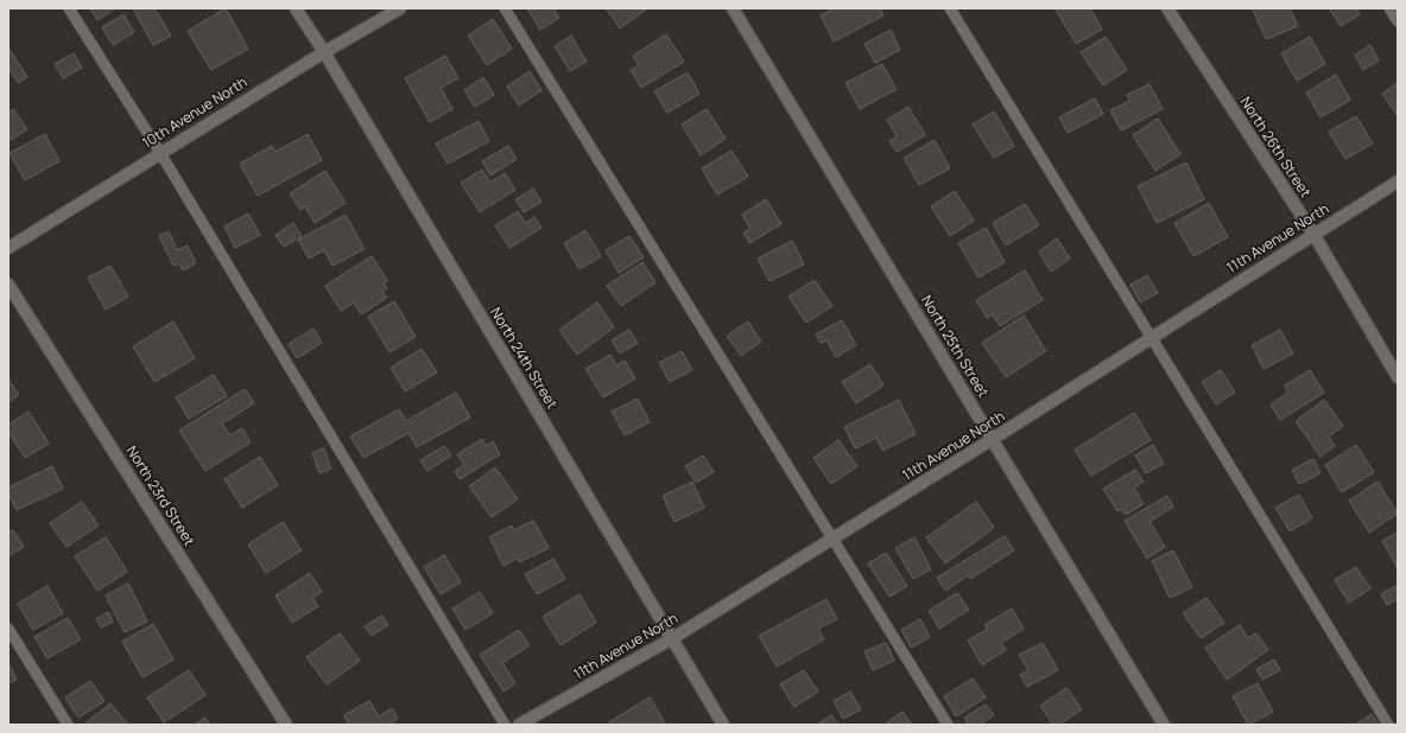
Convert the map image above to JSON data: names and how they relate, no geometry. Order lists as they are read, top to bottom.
{
  "streets": {
    "street": [
      "10th Avenue North",
      "North 26th Street",
      "11th Avenue North",
      "North 25th Street",
      "North 24th Street",
      "North 23rd Street"
    ]
  },
  "crossings": [
    ["10th Avenue North", "North 24th Street"],
    ["North 26th Street", "11th Avenue North"],
    ["11th Avenue North", "North 25th Street"],
    ["11th Avenue North", "North 24th Street"]
  ]
}
